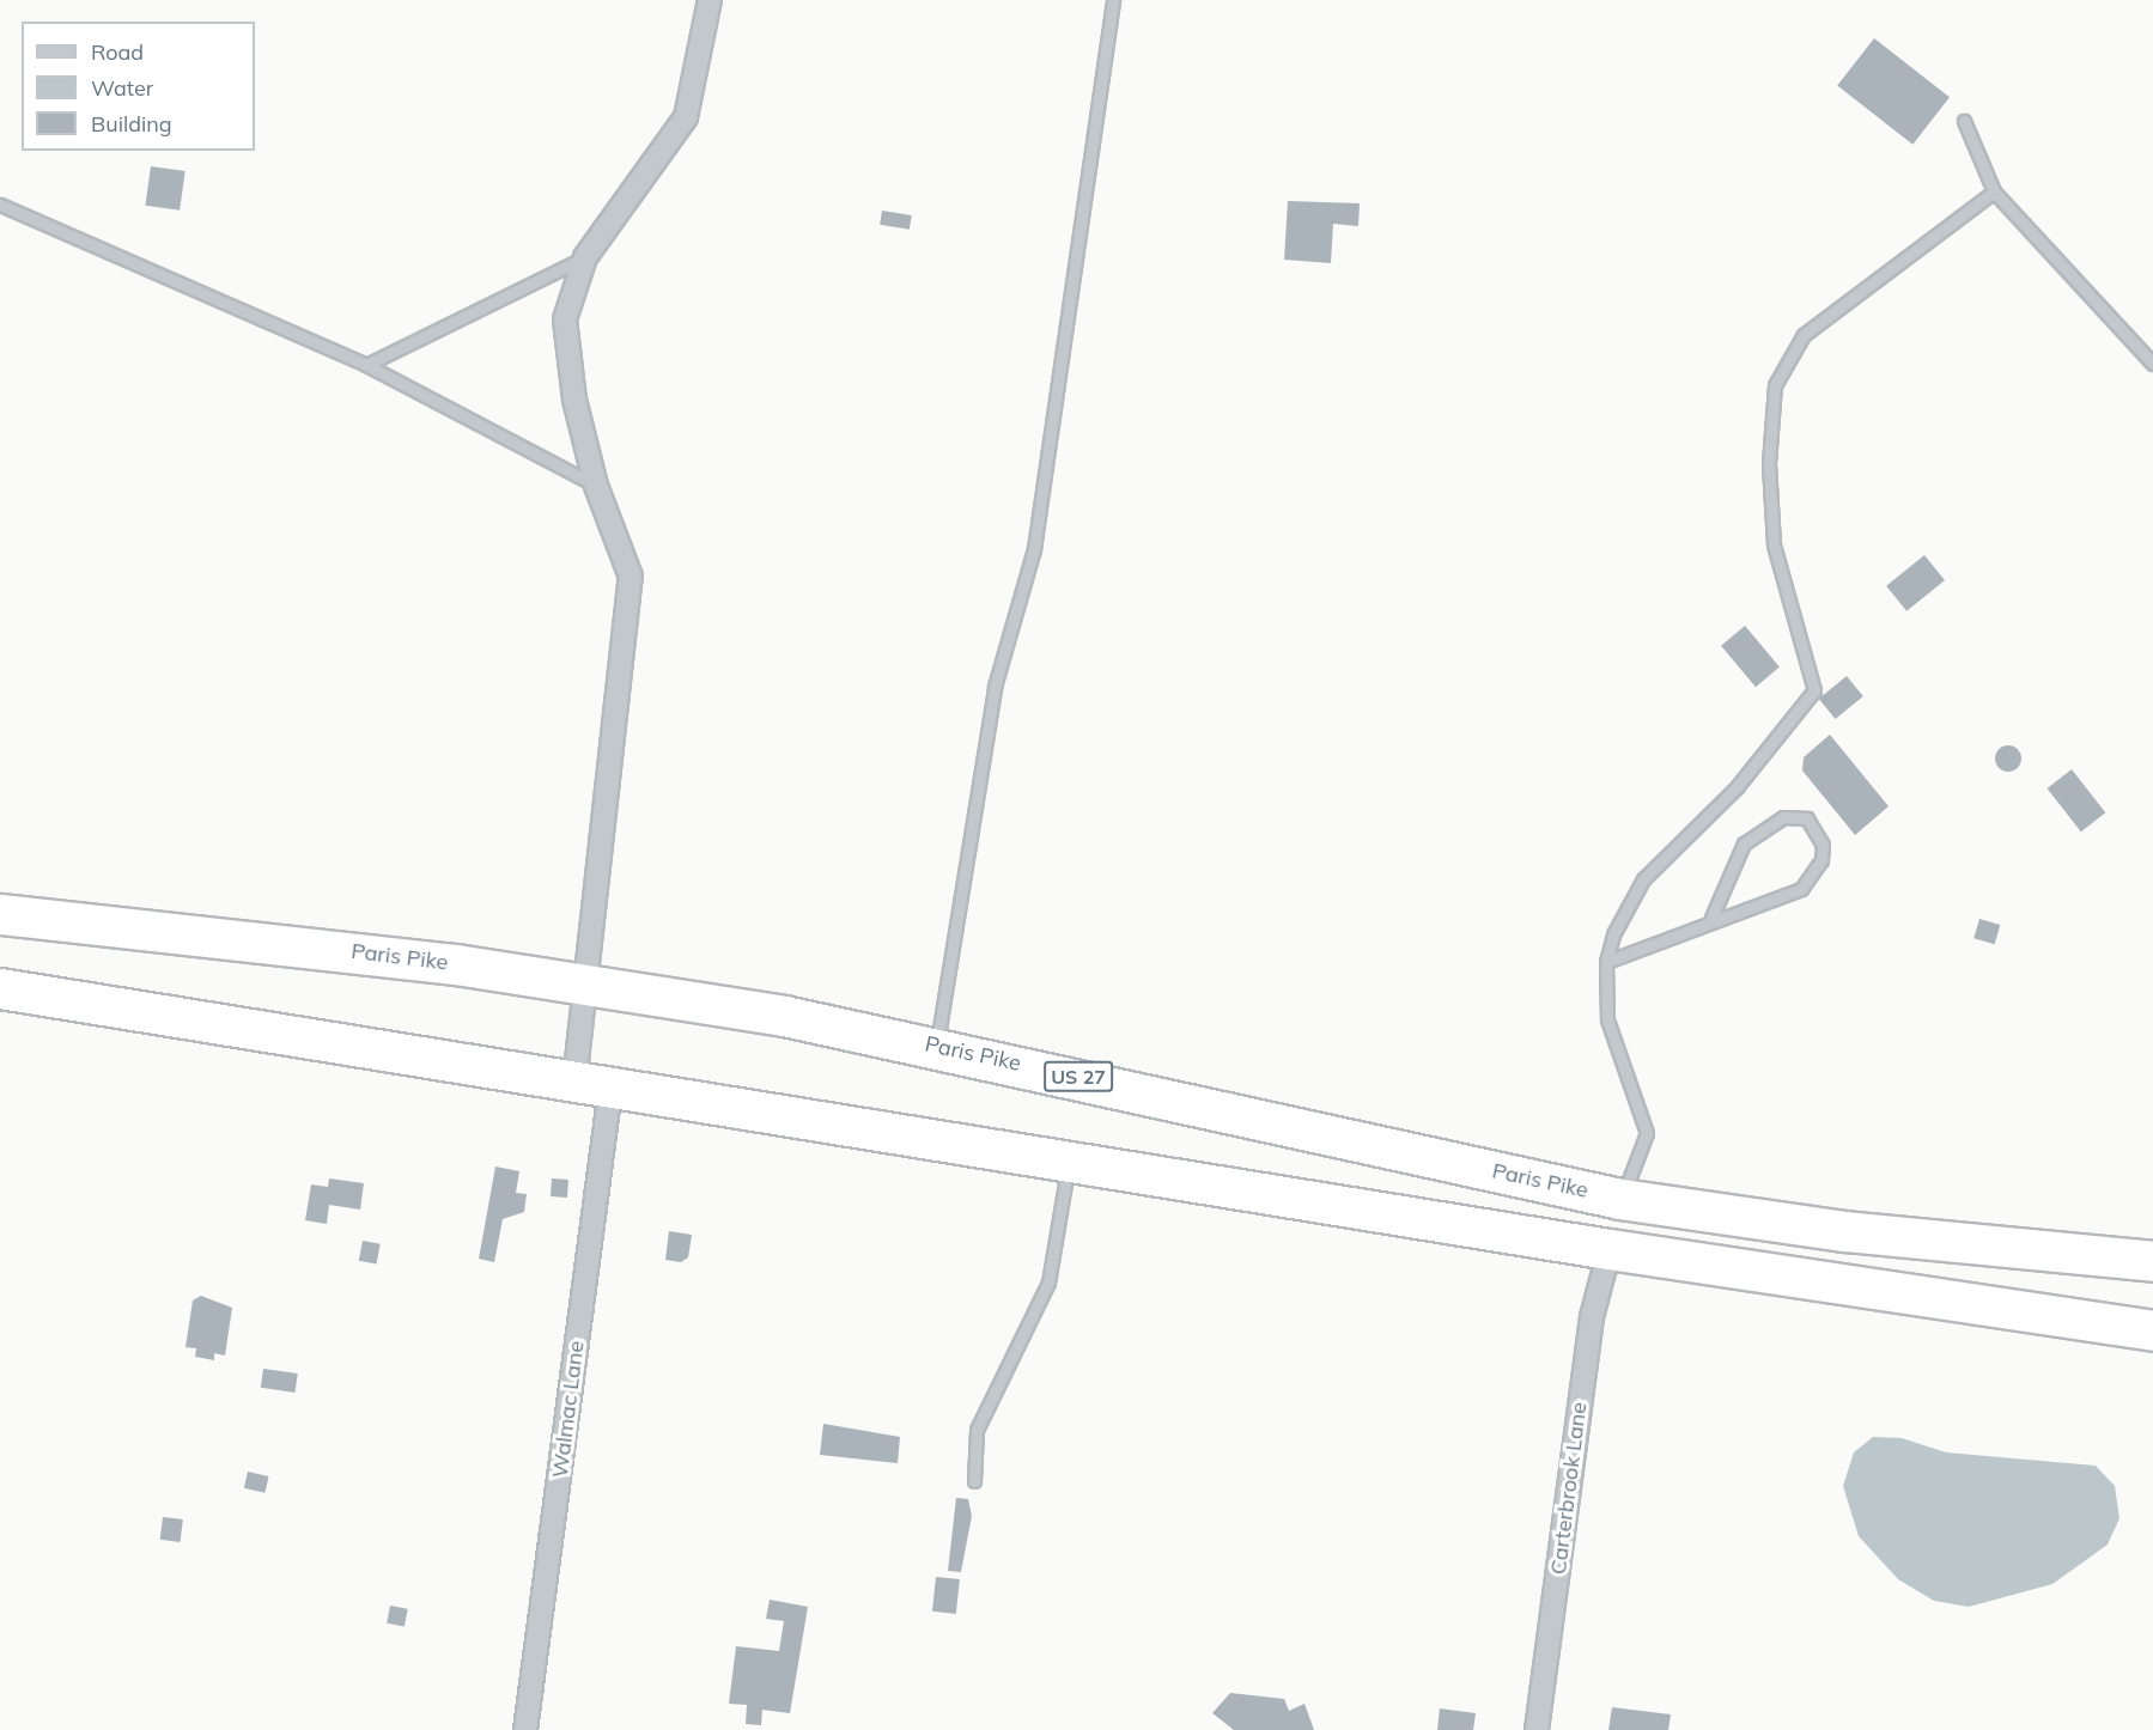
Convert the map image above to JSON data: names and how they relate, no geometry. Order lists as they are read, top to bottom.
{
  "streets": {
    "highway": ["Paris Pike", "US 27"],
    "street": ["Walmac Lane", "Carterbrook Lane"]
  },
  "crossings": [
    ["Paris Pike", "Walmac Lane"]
  ],
  "legend": ["Road", "Water", "Building"]
}
